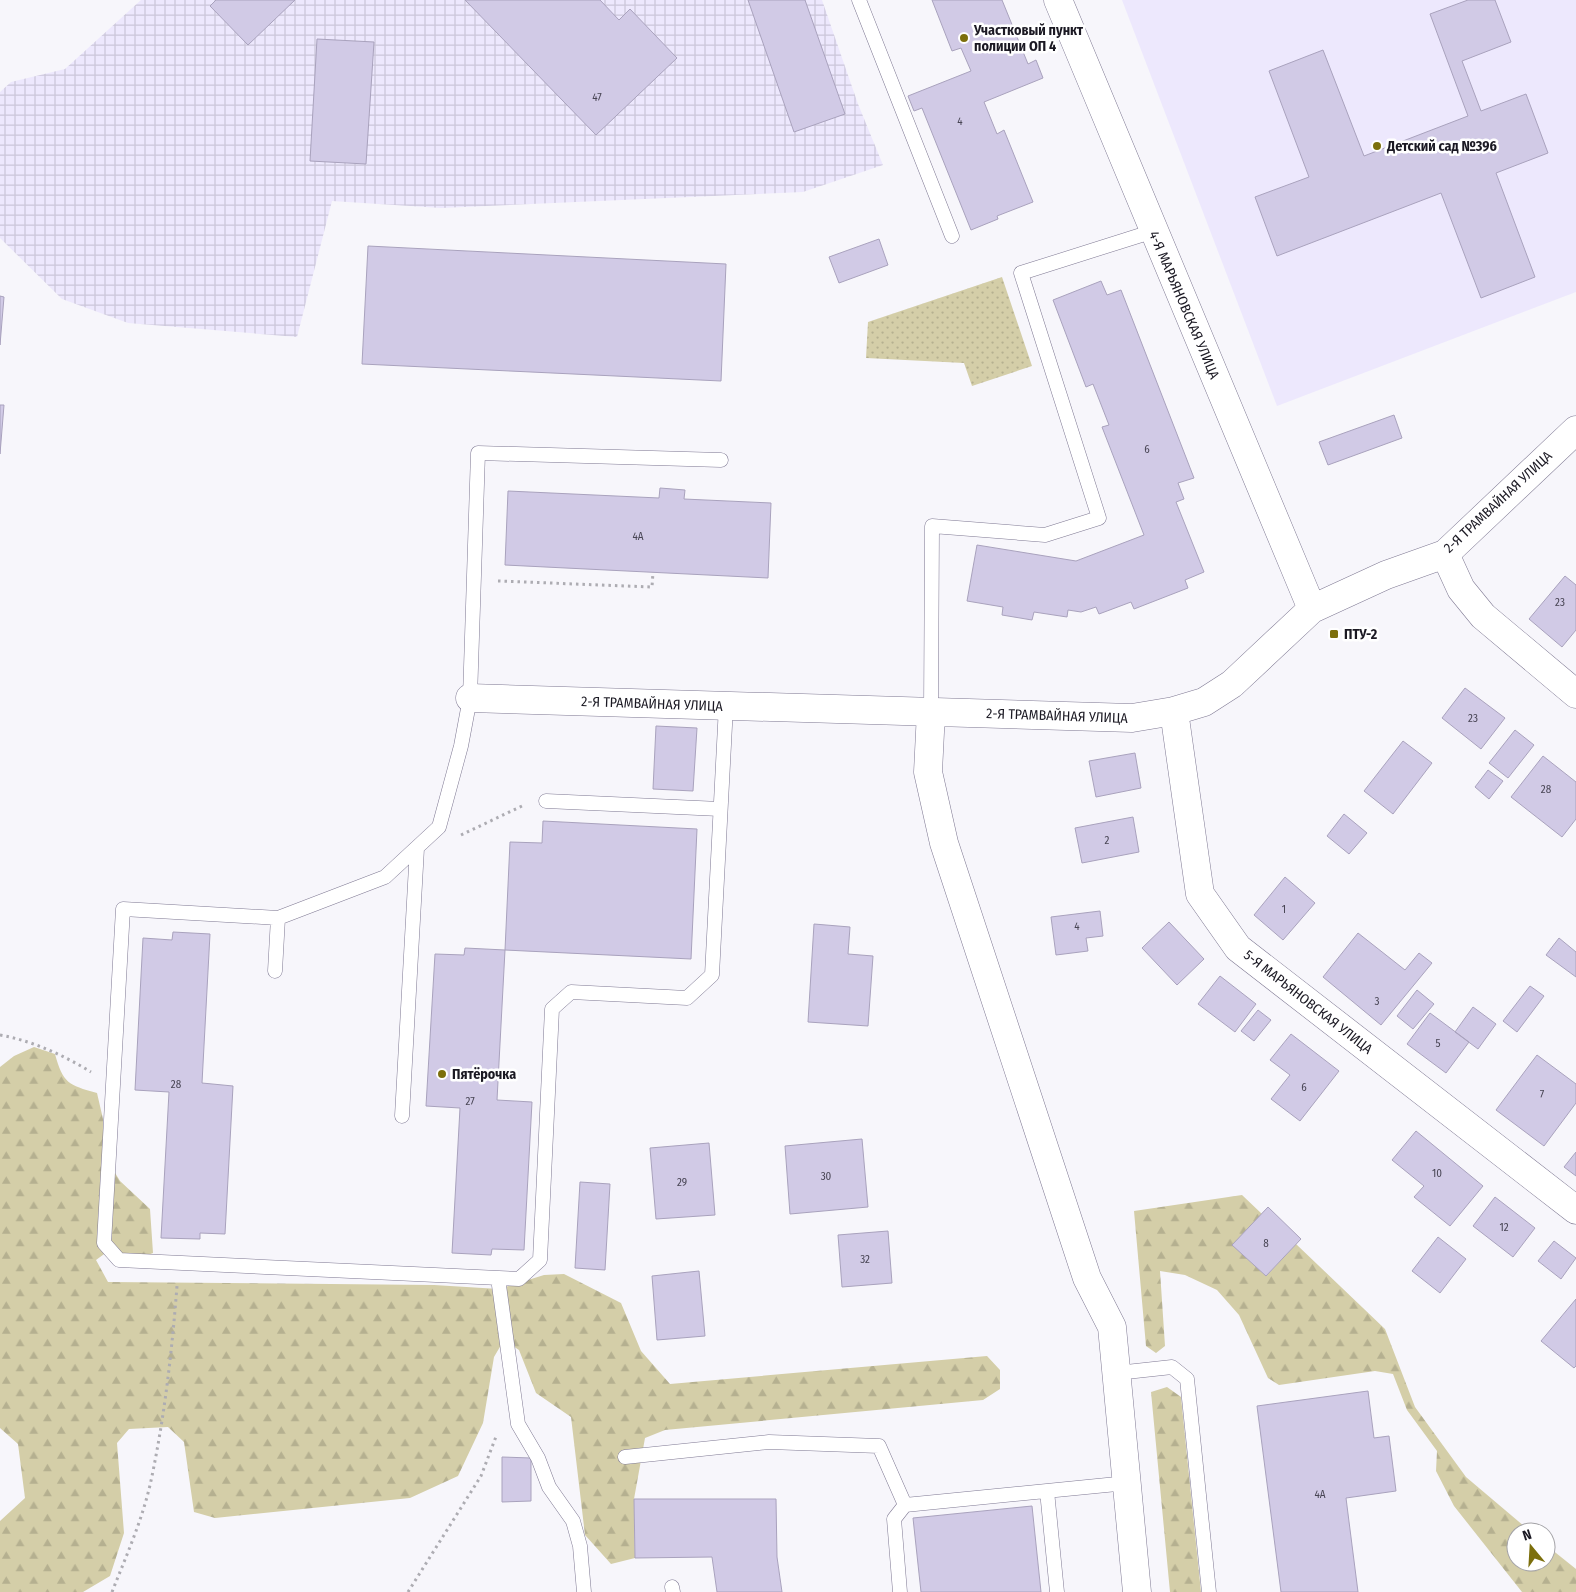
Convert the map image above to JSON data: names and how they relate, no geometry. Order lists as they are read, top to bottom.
{
  "streets": {
    "street": ["4-Я МАРЬЯНОВСКАЯ УЛИЦА", "2-Я ТРАМВАЙНАЯ УЛИЦА", "5-Я МАРЬЯНОВСКАЯ УЛИЦА"]
  },
  "crossings": [
    ["4-Я МАРЬЯНОВСКАЯ УЛИЦА", "2-Я ТРАМВАЙНАЯ УЛИЦА"],
    ["2-Я ТРАМВАЙНАЯ УЛИЦА", "5-Я МАРЬЯНОВСКАЯ УЛИЦА"]
  ],
  "places": {
    "other": ["Участковый пункт полиции ОП 4", "Детский сад №396", "Пятёрочка"],
    "transit": ["ПТУ-2"]
  },
  "house_numbers": [
    "47",
    "4",
    "6",
    "4А",
    "23",
    "23",
    "28",
    "2",
    "1",
    "4",
    "3",
    "5",
    "28",
    "6",
    "7",
    "27",
    "10",
    "30",
    "29",
    "12",
    "8",
    "32",
    "4А"
  ],
  "north": "top"
}
